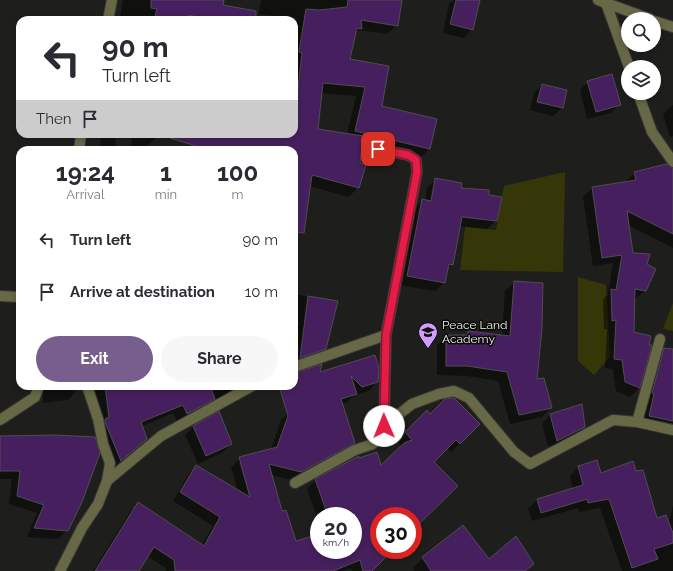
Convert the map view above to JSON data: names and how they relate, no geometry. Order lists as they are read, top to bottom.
{
  "places": {
    "school or university": ["Peace Land Academy"]
  },
  "page": {
    "turn": ["90 m", "Turn left"],
    "then": "Then",
    "eta": [
      "19:24",
      "Arrival",
      "1",
      "min",
      "100",
      "m"
    ],
    "list": [
      {
        "name": "Turn left",
        "value": "90 m"
      },
      {
        "name": "Arrive at destination",
        "value": "10 m"
      }
    ],
    "buttons": ["Exit", "Share"],
    "speed": "20 km/h",
    "limit": "30"
  }
}
